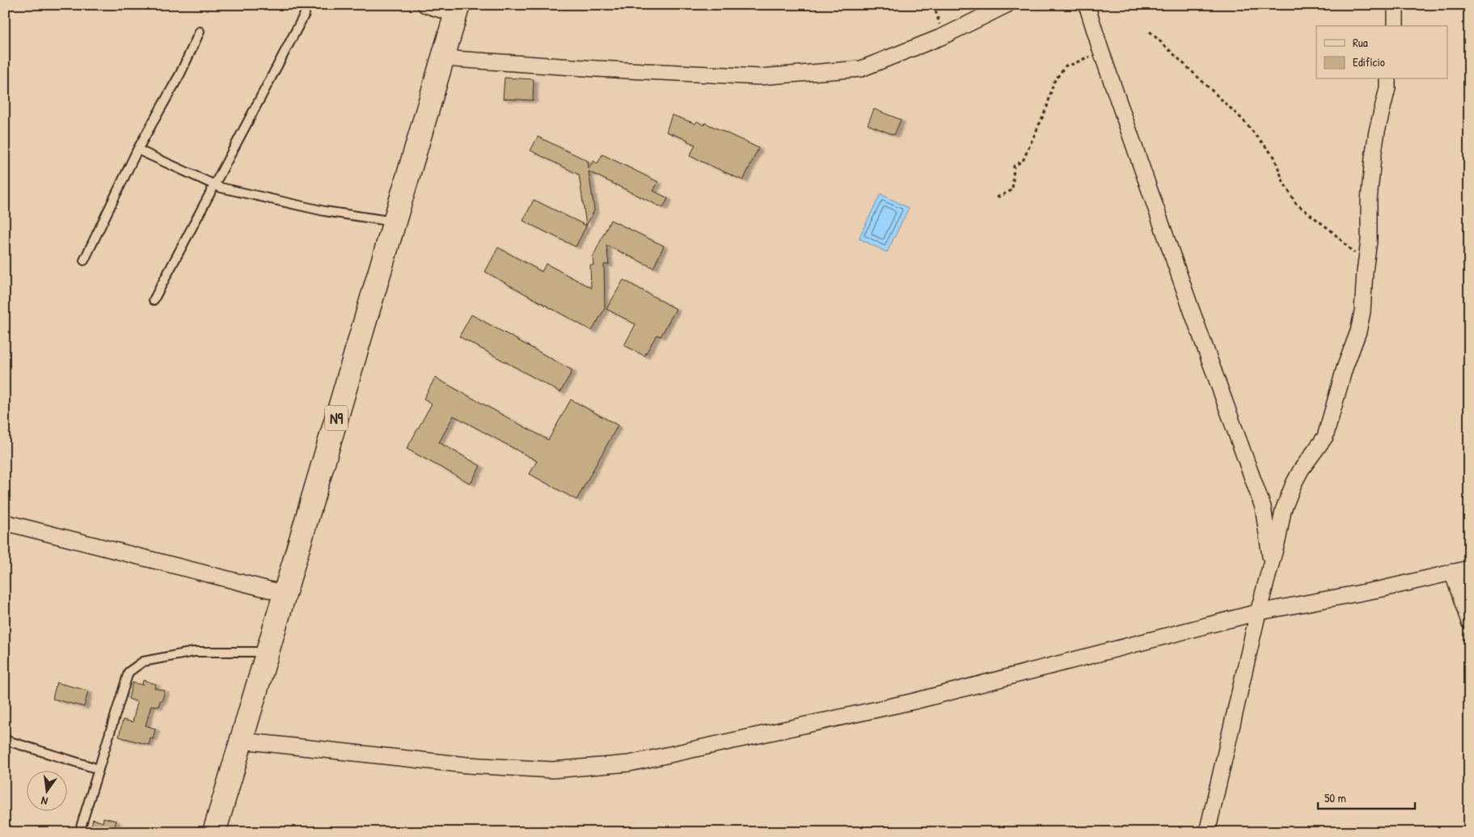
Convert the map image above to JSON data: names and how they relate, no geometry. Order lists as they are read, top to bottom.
{
  "streets": {
    "highway": ["N9"]
  },
  "legend": ["Rua", "Edifício"],
  "scale_bar": "50 m",
  "north": "bottom"
}
